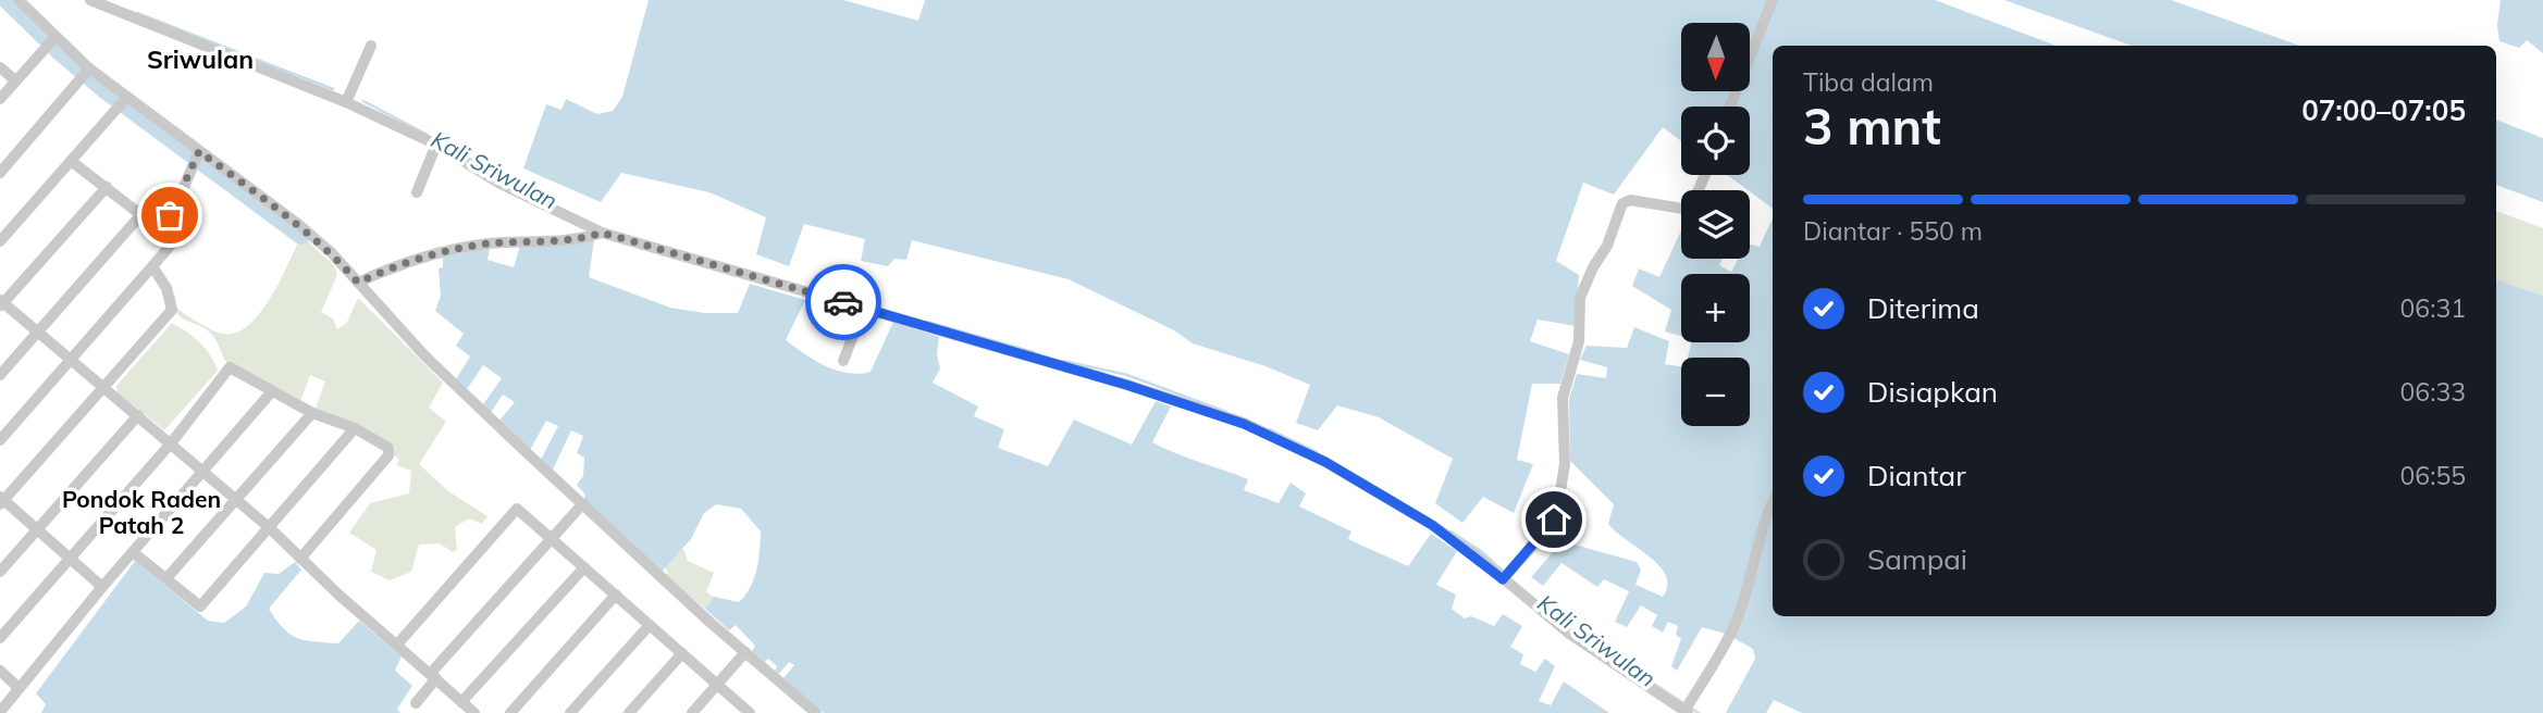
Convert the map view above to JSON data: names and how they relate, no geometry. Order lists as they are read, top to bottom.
{
  "districts": ["Sriwulan", "Pondok Raden Patah 2"],
  "water": ["Kali Sriwulan"],
  "north": "bottom",
  "page": {
    "map_buttons": ["+", "−"],
    "heading": ["3 mnt", "Tiba dalam", "07:00–07:05"],
    "bar": "Diantar · 550 m",
    "list": [
      ["Diterima", "06:31"],
      ["Disiapkan", "06:33"],
      ["Diantar", "06:55"],
      "Sampai"
    ]
  }
}
